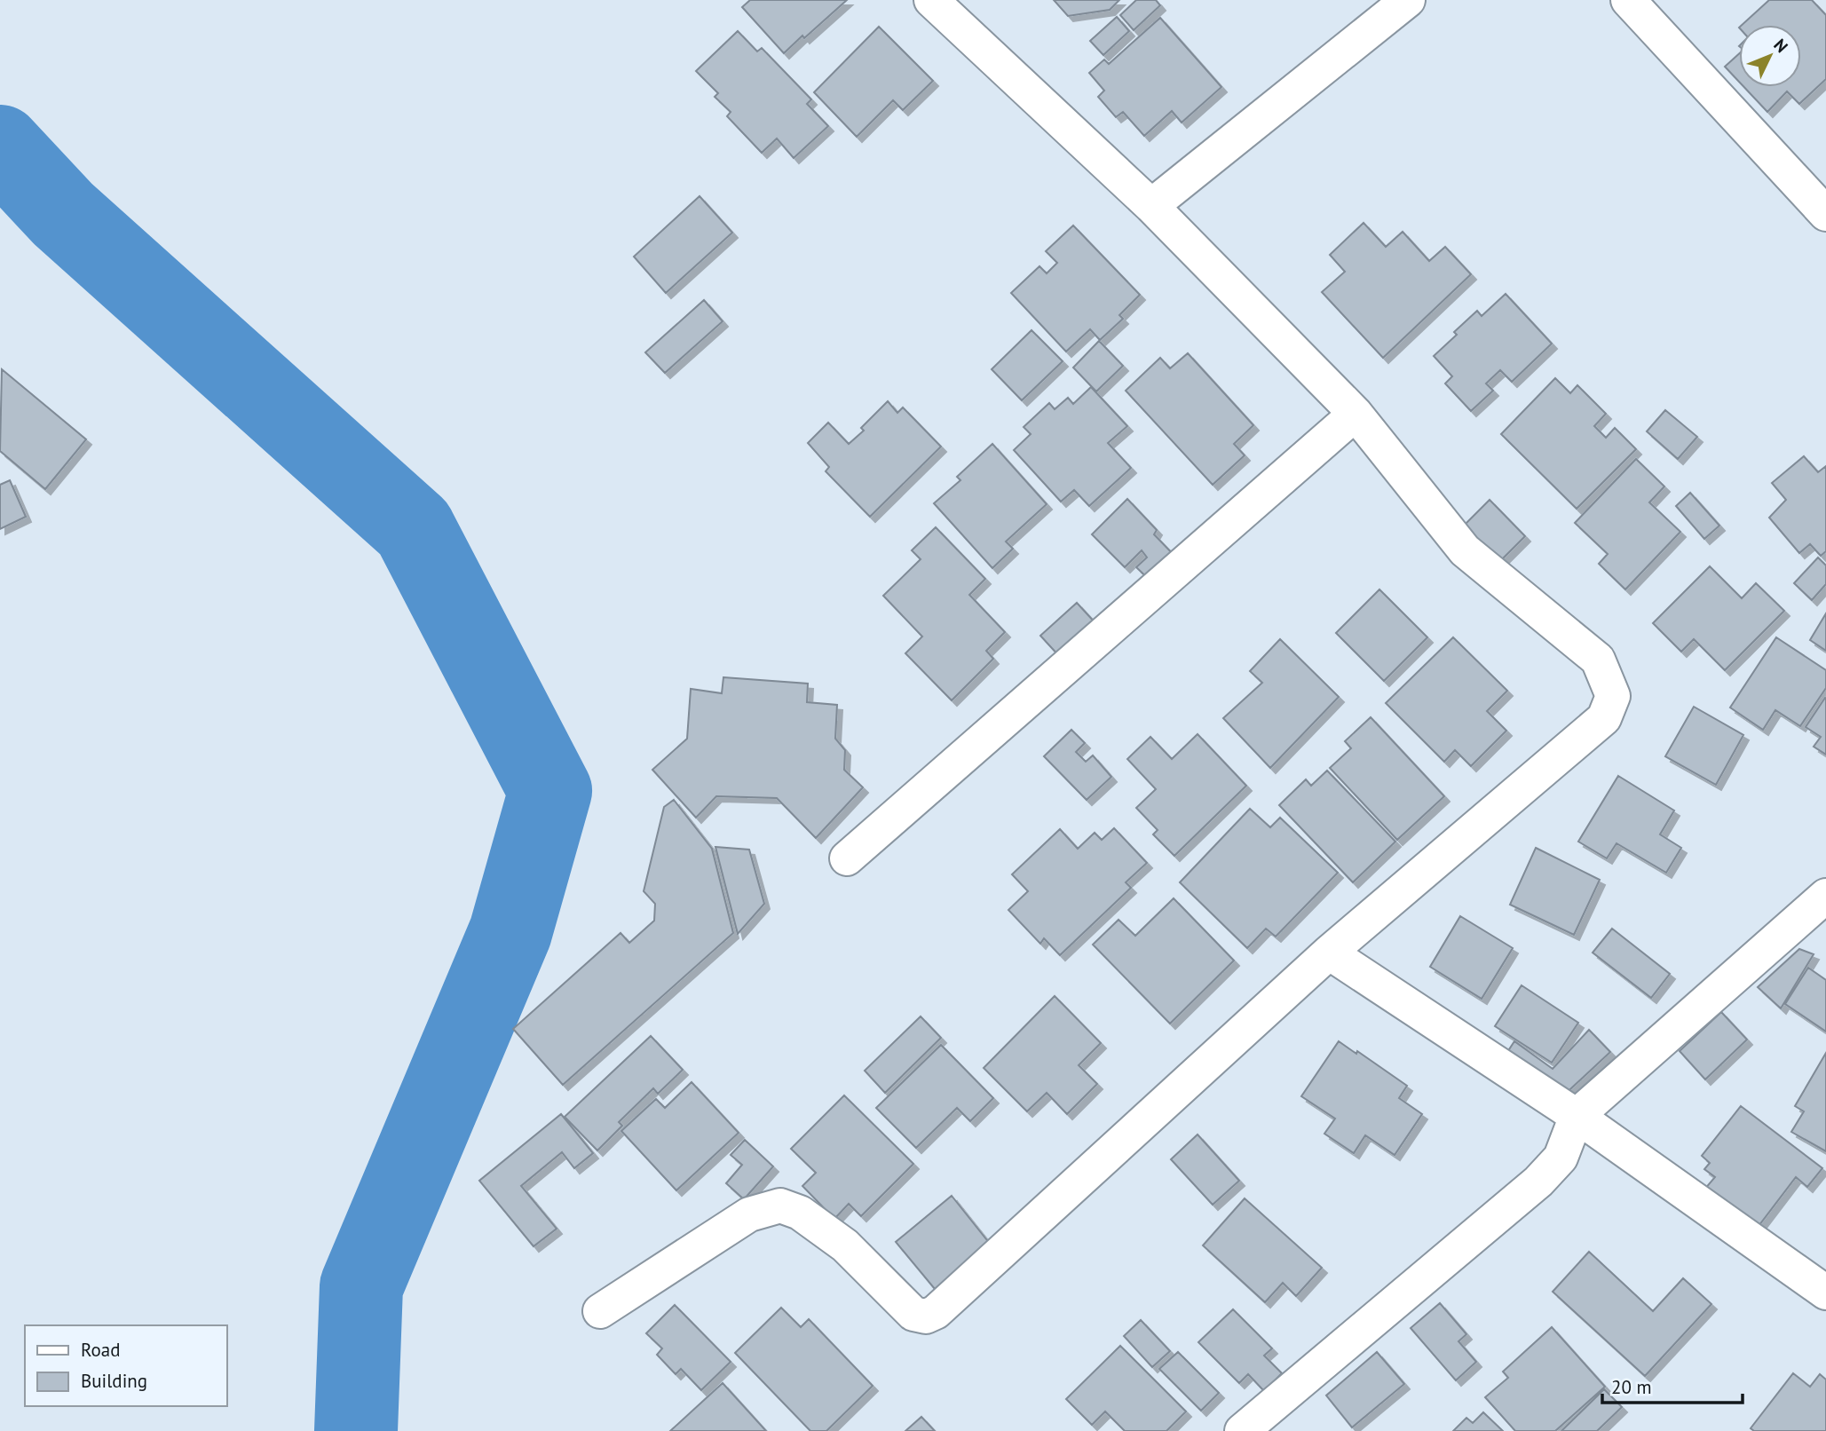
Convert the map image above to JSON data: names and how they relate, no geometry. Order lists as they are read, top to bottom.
{
  "legend": ["Road", "Building"],
  "scale_bar": "20 m",
  "north": "top right"
}
